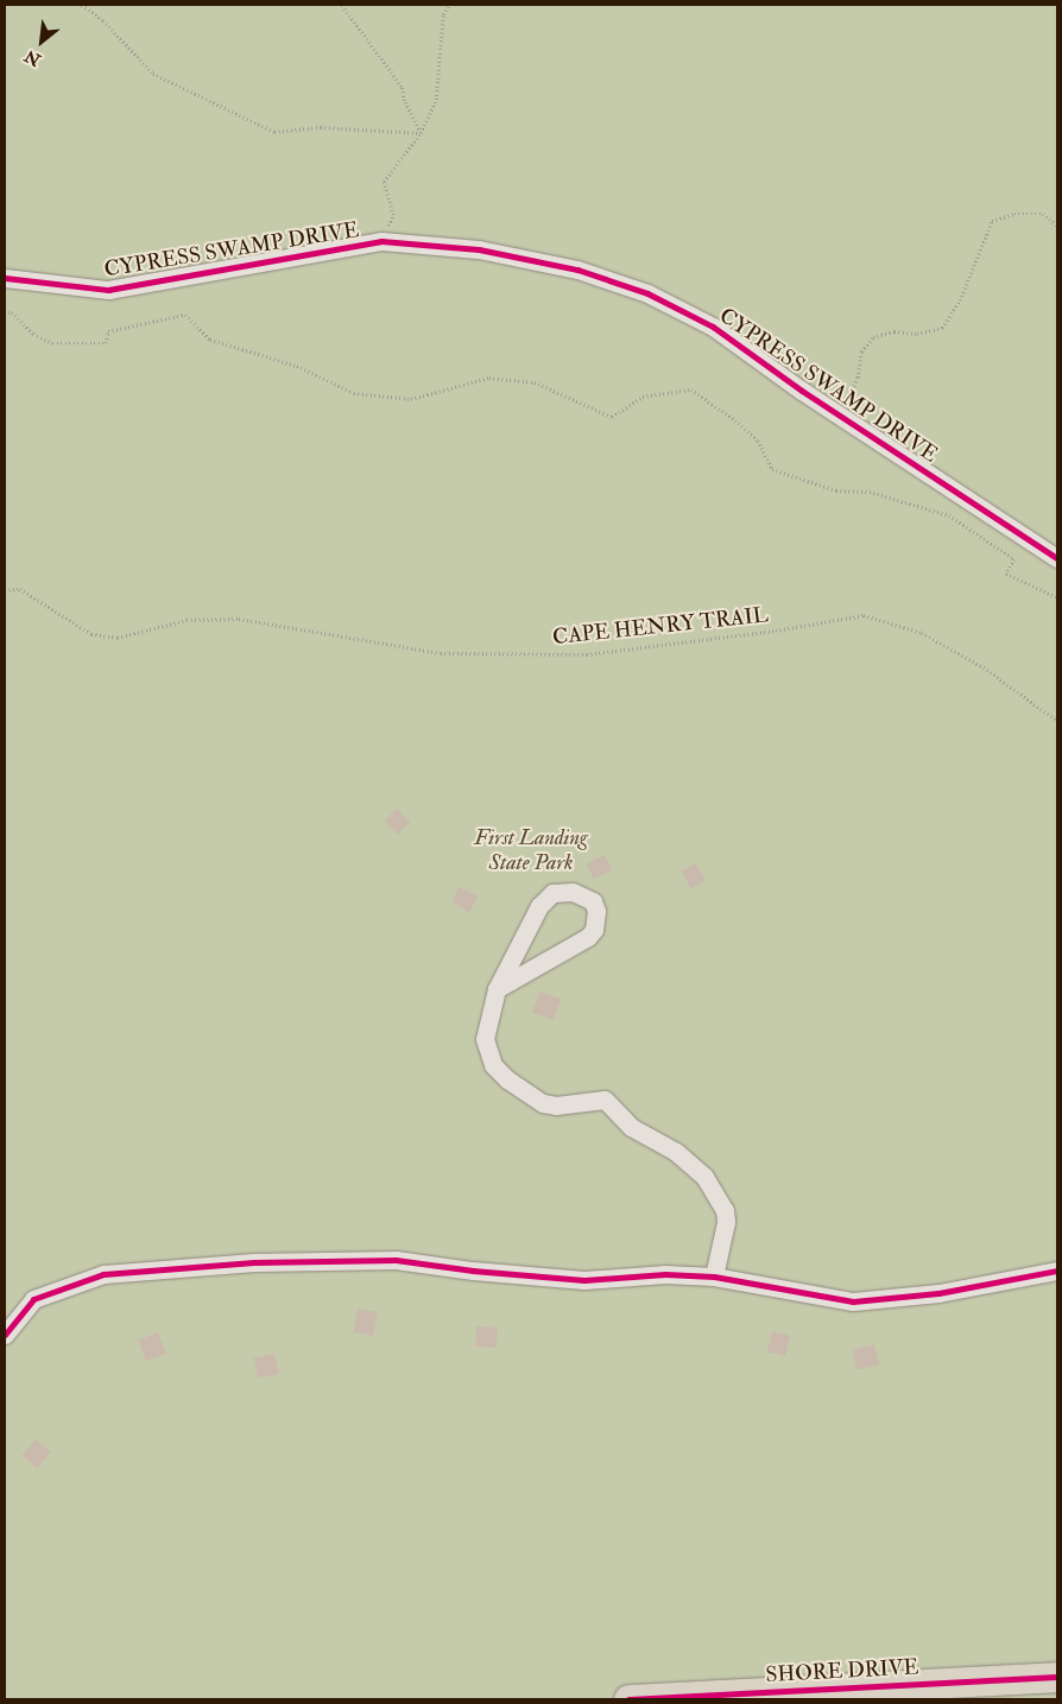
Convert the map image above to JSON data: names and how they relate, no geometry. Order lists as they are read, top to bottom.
{
  "streets": {
    "highway": ["SHORE DRIVE"],
    "street": ["CYPRESS SWAMP DRIVE"],
    "path": ["CAPE HENRY TRAIL"]
  },
  "parks": ["First Landing State Park"],
  "north": "bottom left"
}
